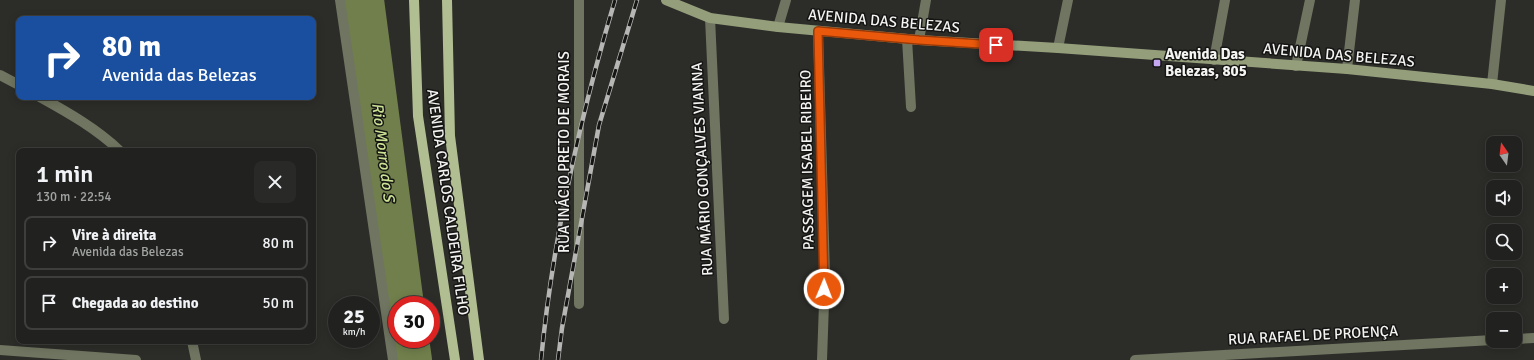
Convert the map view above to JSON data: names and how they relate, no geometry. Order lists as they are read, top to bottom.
{
  "streets": {
    "main road": ["AVENIDA CARLOS CALDEIRA FILHO"],
    "street": [
      "AVENIDA DAS BELEZAS",
      "RUA INÁCIO PRETO DE MORAIS",
      "PASSAGEM ISABEL RIBEIRO",
      "RUA MÁRIO GONÇALVES VIANNA",
      "RUA RAFAEL DE PROENÇA"
    ]
  },
  "crossings": [
    ["AVENIDA DAS BELEZAS", "PASSAGEM ISABEL RIBEIRO"],
    ["AVENIDA DAS BELEZAS", "RUA MÁRIO GONÇALVES VIANNA"]
  ],
  "water": ["Rio Morro do S"],
  "places": {
    "transit": ["Avenida Das Belezas, 805"]
  },
  "north": "top",
  "page": {
    "turn": ["80 m", "Avenida das Belezas"],
    "map_buttons": ["+", "−"],
    "heading": ["1 min", "130 m · 22:54"],
    "list": [
      {
        "name": "Vire à direita",
        "note": "Avenida das Belezas",
        "value": "80 m"
      },
      {
        "name": "Chegada ao destino",
        "value": "50 m"
      }
    ],
    "speed": "25 km/h",
    "limit": "30"
  }
}
